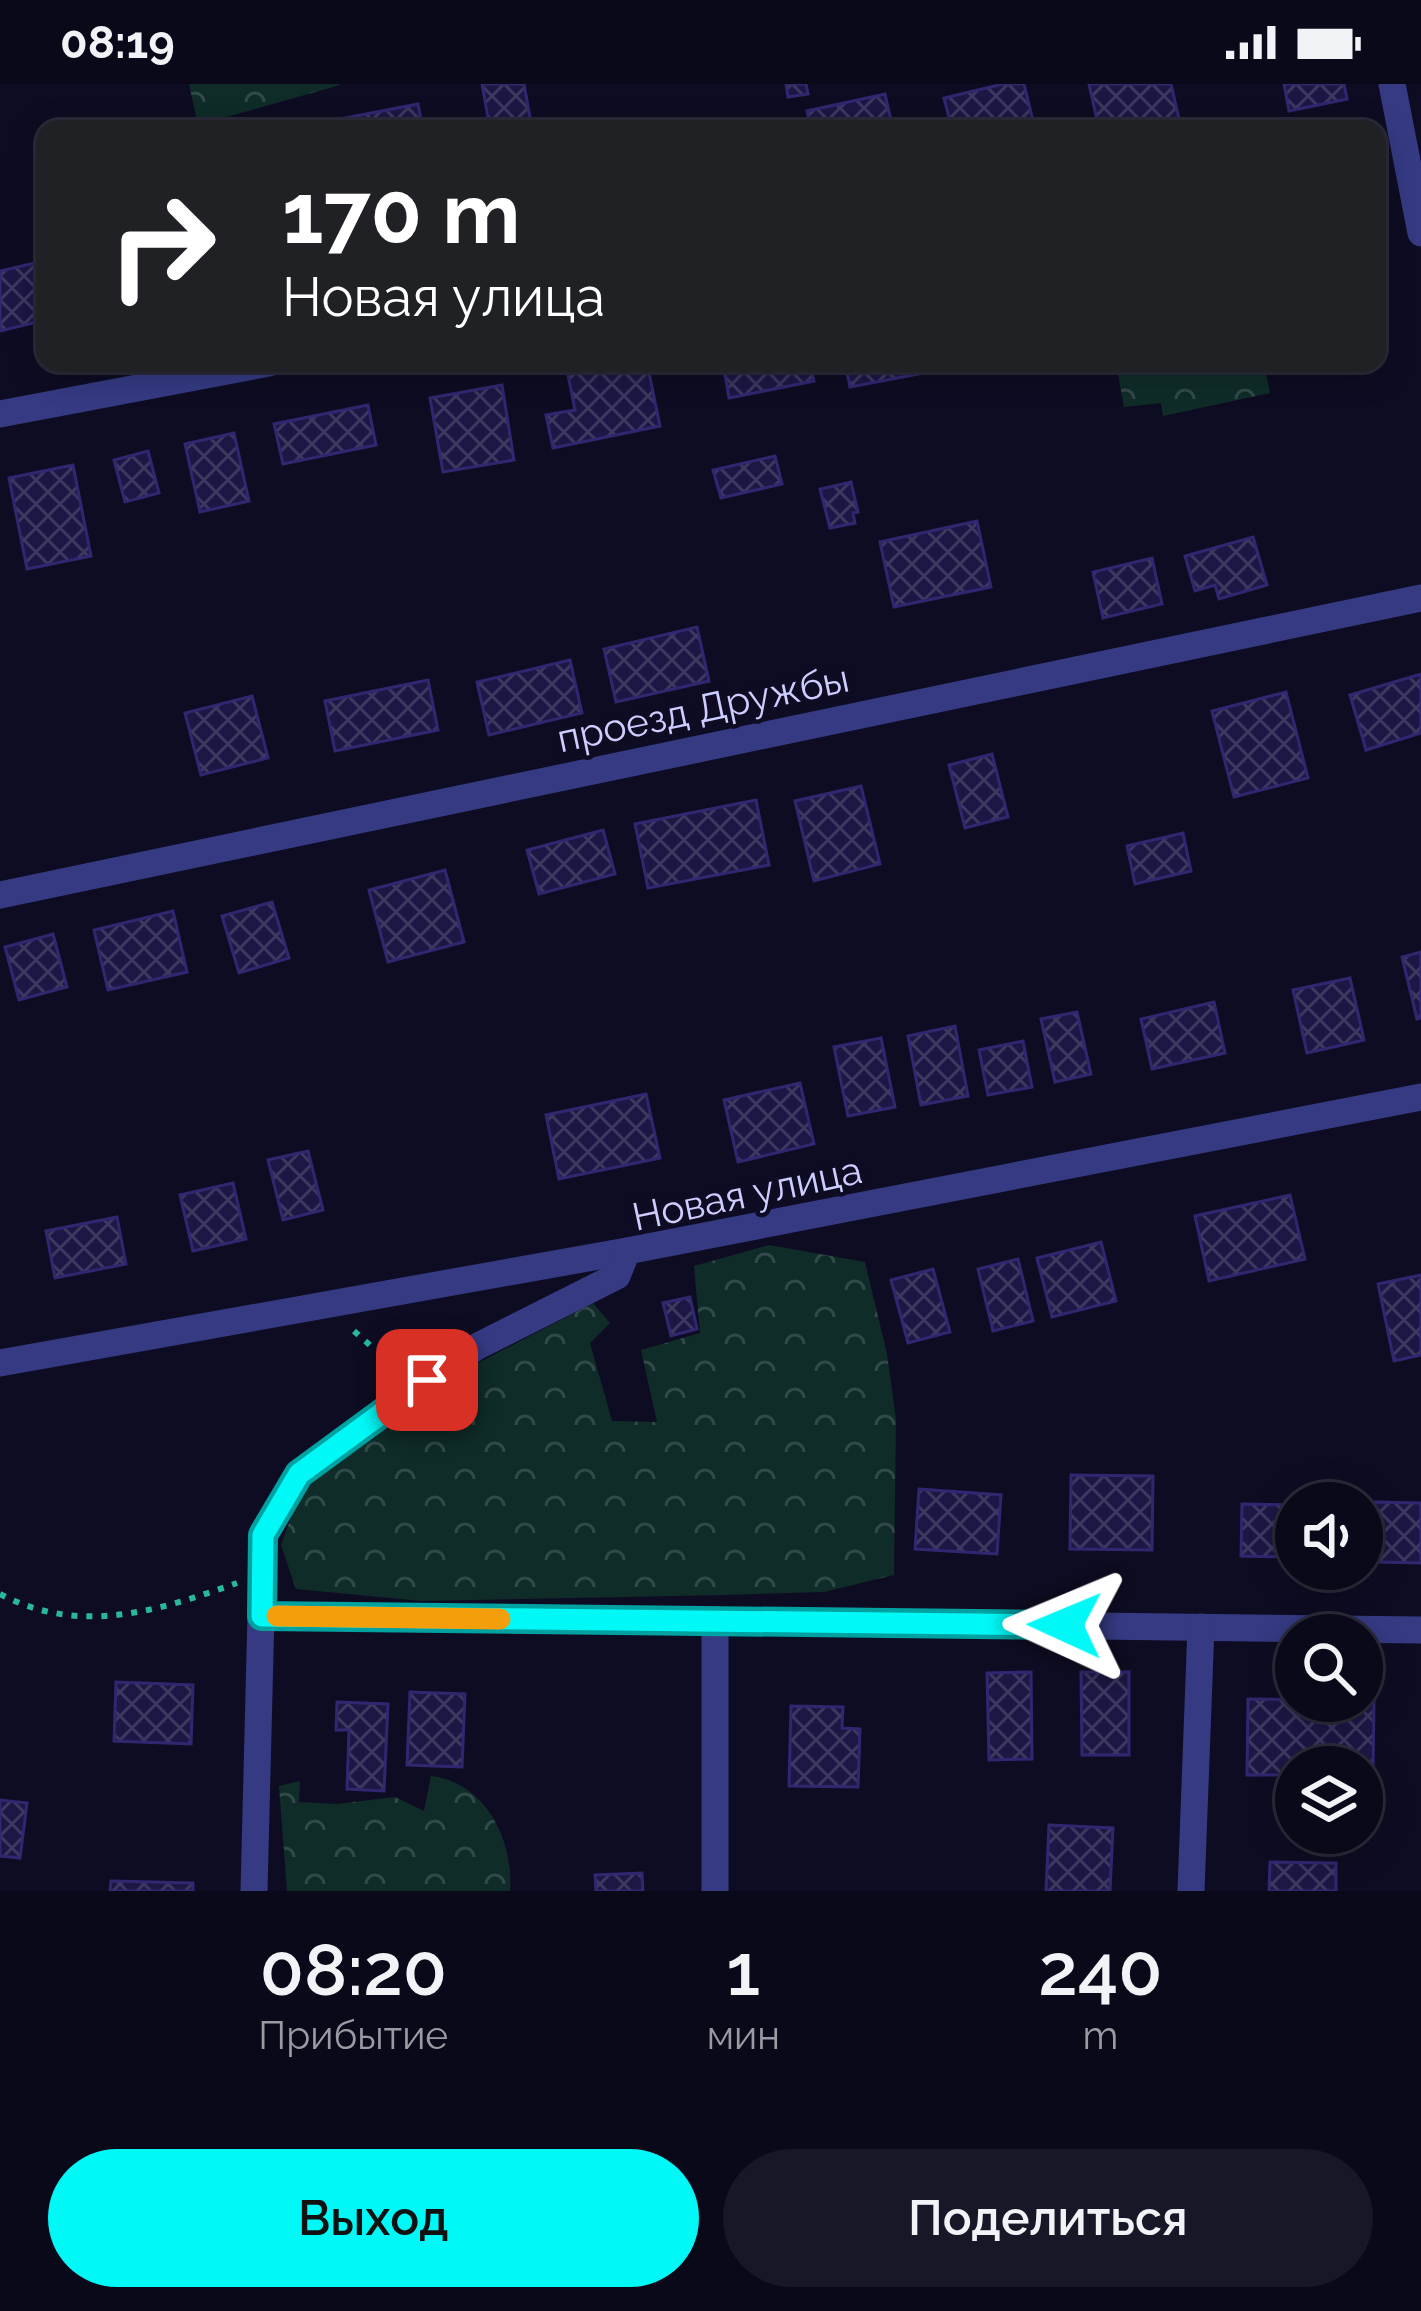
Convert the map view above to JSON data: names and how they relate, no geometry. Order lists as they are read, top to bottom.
{
  "streets": {
    "street": ["проезд Дружбы", "Новая улица"]
  },
  "page": {
    "status": "08:19",
    "turn": ["170 m", "Новая улица"],
    "eta": [
      "08:20",
      "Прибытие",
      "1",
      "мин",
      "240",
      "m"
    ],
    "buttons": ["Выход", "Поделиться"]
  }
}
